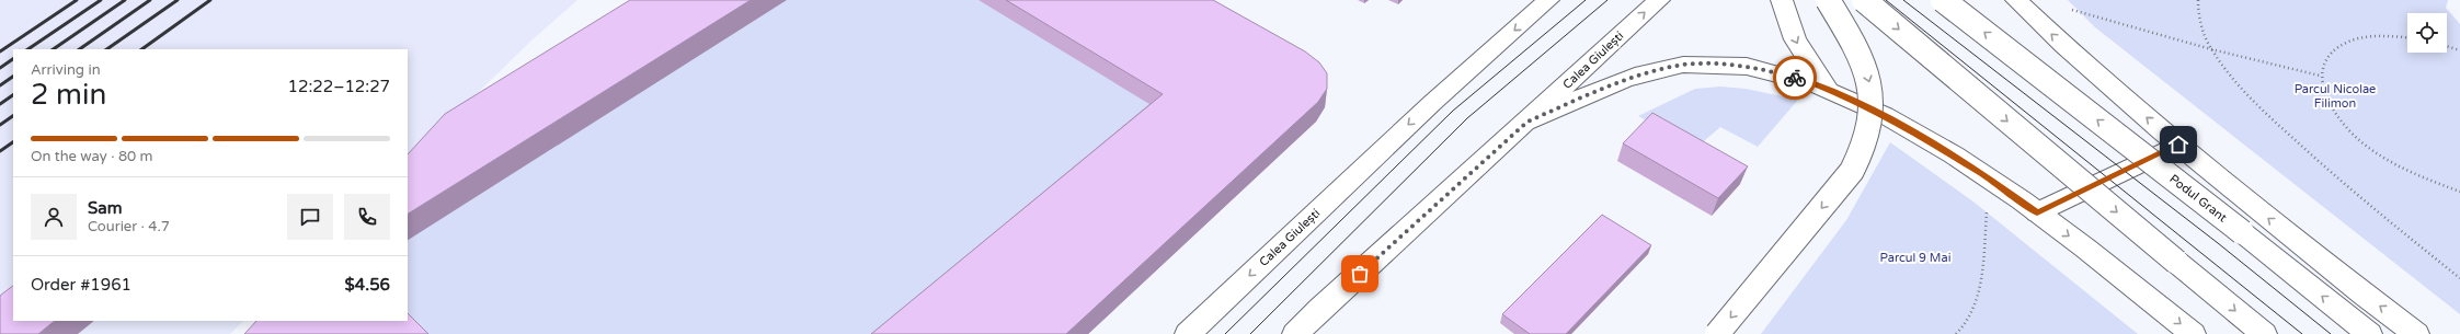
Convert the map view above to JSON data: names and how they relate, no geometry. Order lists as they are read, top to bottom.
{
  "streets": {
    "main road": ["Calea Giulești", "Podul Grant"]
  },
  "parks": ["Parcul Nicolae Filimon", "Parcul 9 Mai"],
  "page": {
    "heading": ["2 min", "Arriving in", "12:22–12:27"],
    "panel": [
      "Sam",
      "Courier · 4.7",
      "Order #1961",
      "$4.56"
    ],
    "bar": "On the way · 80 m"
  }
}
